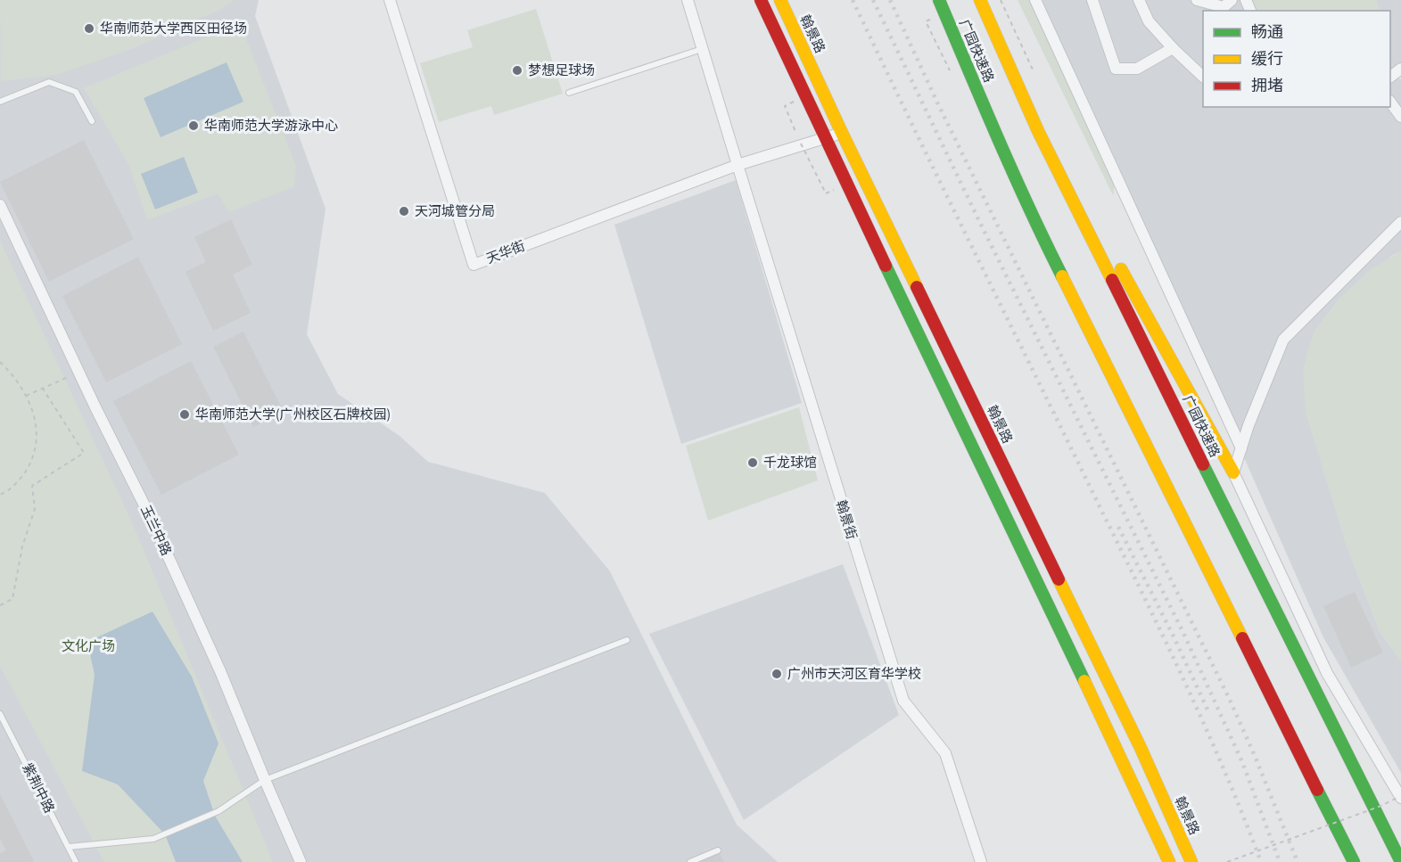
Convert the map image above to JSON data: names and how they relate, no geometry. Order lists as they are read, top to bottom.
{
  "streets": {
    "main road": ["翰景路", "广园快速路"],
    "street": ["天华街", "翰景街", "玉兰中路"],
    "lane": ["紫荆中路"]
  },
  "crossings": [
    ["翰景路", "天华街"],
    ["天华街", "翰景街"]
  ],
  "parks": ["文化广场"],
  "places": [
    "华南师范大学西区田径场",
    "梦想足球场",
    "华南师范大学游泳中心",
    "天河城管分局",
    "华南师范大学(广州校区石牌校园)",
    "千龙球馆",
    "广州市天河区育华学校"
  ],
  "legend": ["畅通", "缓行", "拥堵"]
}
